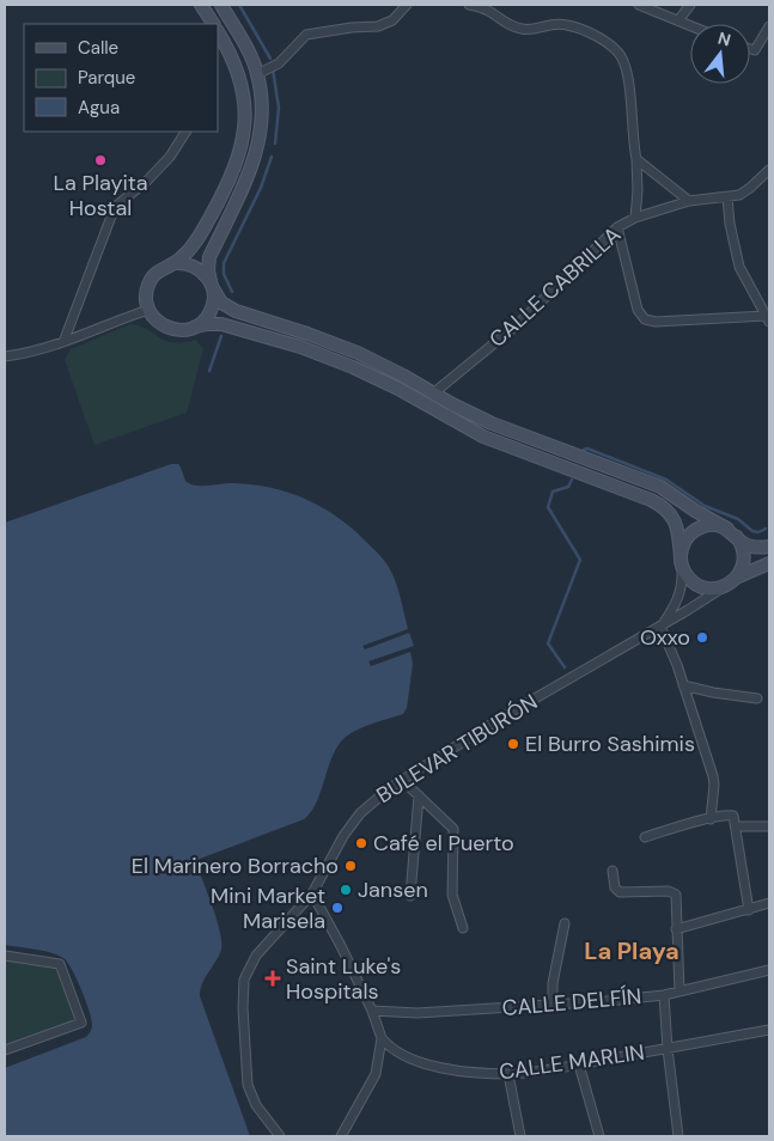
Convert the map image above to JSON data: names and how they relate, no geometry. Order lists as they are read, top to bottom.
{
  "streets": {
    "street": [
      "CALLE CABRILLA",
      "BULEVAR TIBURÓN",
      "CALLE DELFÍN",
      "CALLE MARLIN"
    ]
  },
  "districts": ["La Playa"],
  "places": {
    "other": [
      "La Playita Hostal",
      "Oxxo",
      "El Burro Sashimis",
      "Café el Puerto",
      "El Marinero Borracho",
      "Jansen",
      "Mini Market Marisela"
    ],
    "health": ["Saint Luke's Hospitals"]
  },
  "legend": ["Calle", "Parque", "Agua"],
  "north": "top"
}
